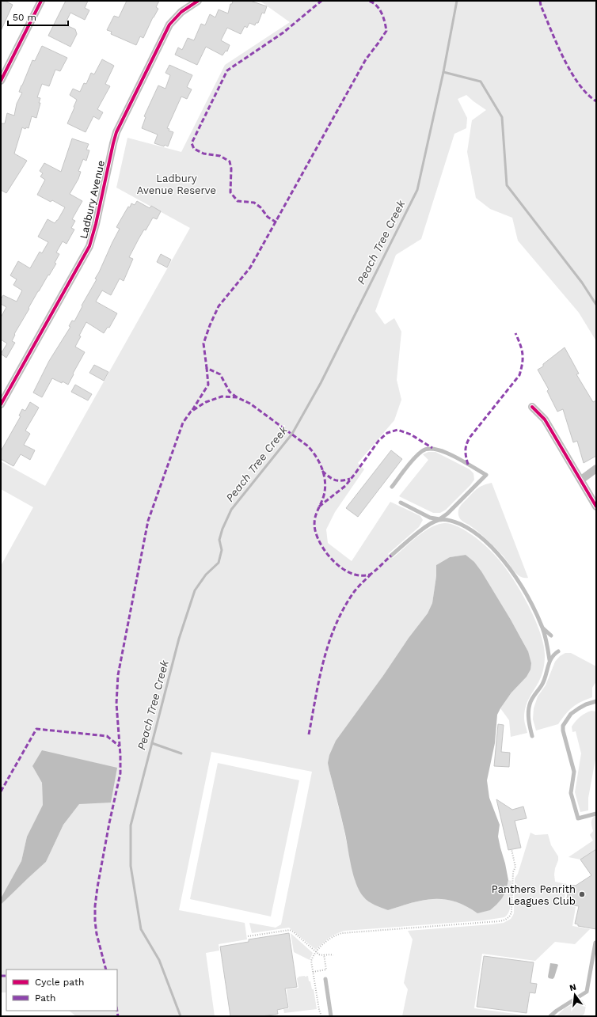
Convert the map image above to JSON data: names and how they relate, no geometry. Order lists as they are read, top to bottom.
{
  "streets": {
    "street": ["Ladbury Avenue"]
  },
  "water": ["Peach Tree Creek"],
  "parks": ["Ladbury Avenue Reserve"],
  "places": ["Panthers Penrith Leagues Club"],
  "legend": ["Cycle path", "Path"],
  "scale_bar": "50 m",
  "north": "top"
}
